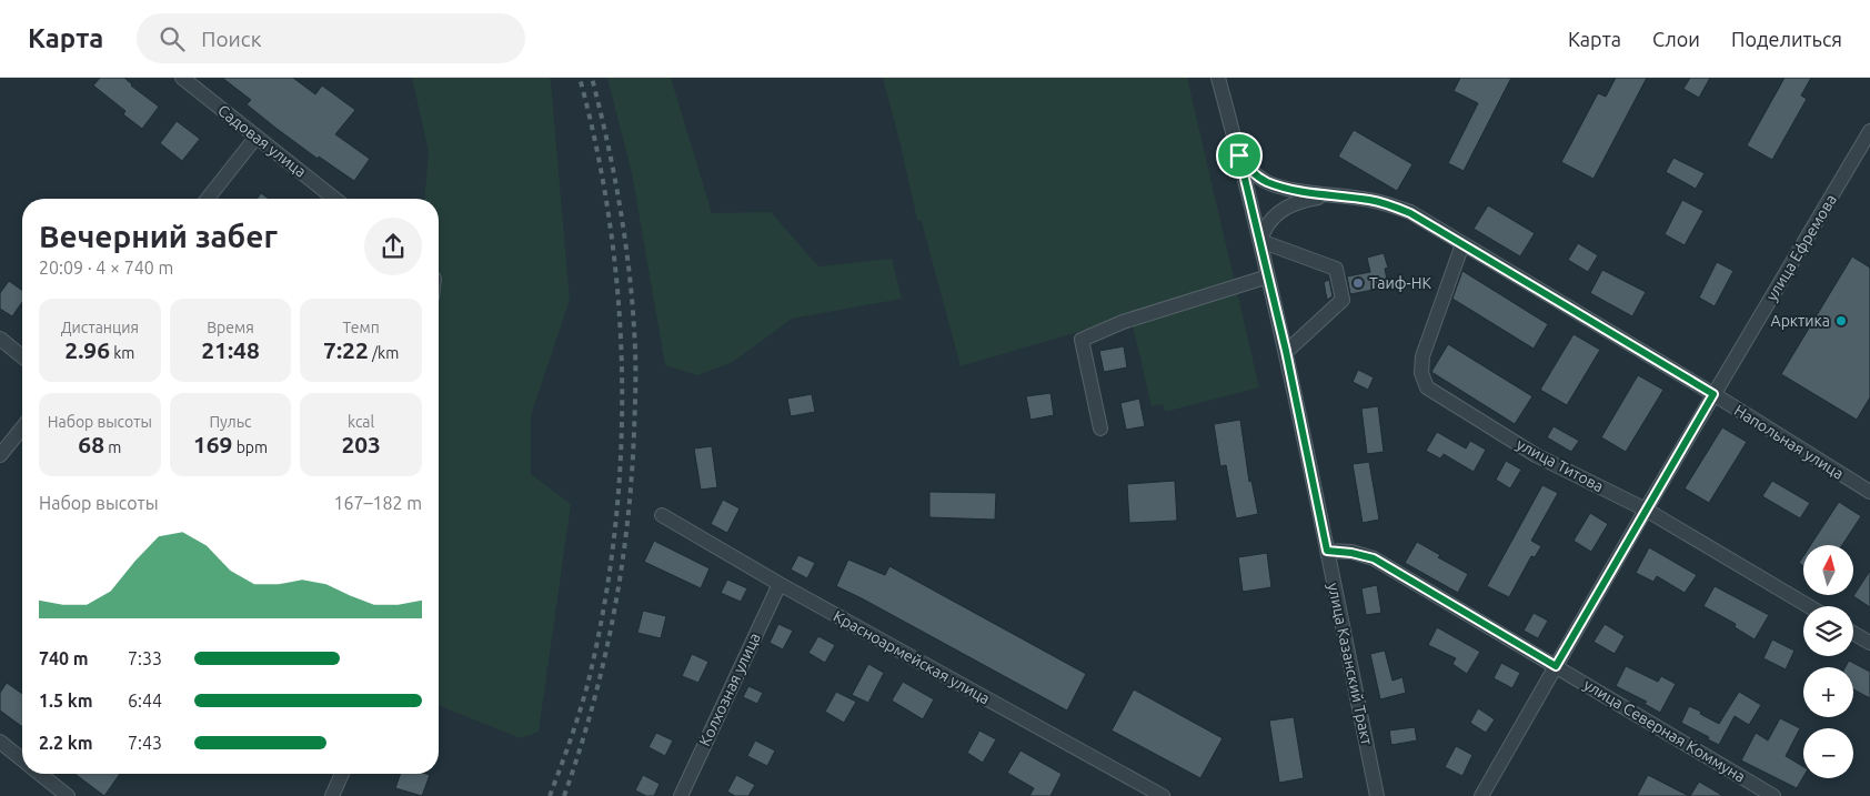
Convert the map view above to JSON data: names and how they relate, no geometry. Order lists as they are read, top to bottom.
{
  "streets": {
    "street": [
      "Садовая улица",
      "улица Ефремова",
      "Напольная улица",
      "улица Титова",
      "Красноармейская улица",
      "улица Казанский Тракт",
      "Колхозная улица",
      "улица Северная Коммуна"
    ]
  },
  "crossings": [
    ["улица Ефремова", "Напольная улица"],
    ["улица Ефремова", "улица Титова"],
    ["улица Ефремова", "улица Северная Коммуна"],
    ["Напольная улица", "улица Титова"],
    ["Напольная улица", "улица Казанский Тракт"],
    ["Красноармейская улица", "Колхозная улица"],
    ["улица Казанский Тракт", "улица Северная Коммуна"]
  ],
  "places": ["Таиф-НК", "Арктика"],
  "north": "top",
  "page": {
    "header": "Карта",
    "search": "Поиск",
    "nav": ["Карта", "Слои", "Поделиться"],
    "heading": ["Вечерний забег", "20:09 · 4 × 740 m"],
    "stats": [
      ["Дистанция", "2.96 km"],
      ["Время", "21:48"],
      ["Темп", "7:22 /km"],
      ["Набор высоты", "68 m"],
      ["Пульс", "169 bpm"],
      ["kcal", "203"]
    ],
    "chart": ["Набор высоты", "167–182 m"],
    "map_buttons": ["+", "−"],
    "list": [
      {
        "name": "740 m",
        "note": "7:33"
      },
      {
        "name": "1.5 km",
        "note": "6:44"
      },
      {
        "name": "2.2 km",
        "note": "7:43"
      }
    ]
  }
}
